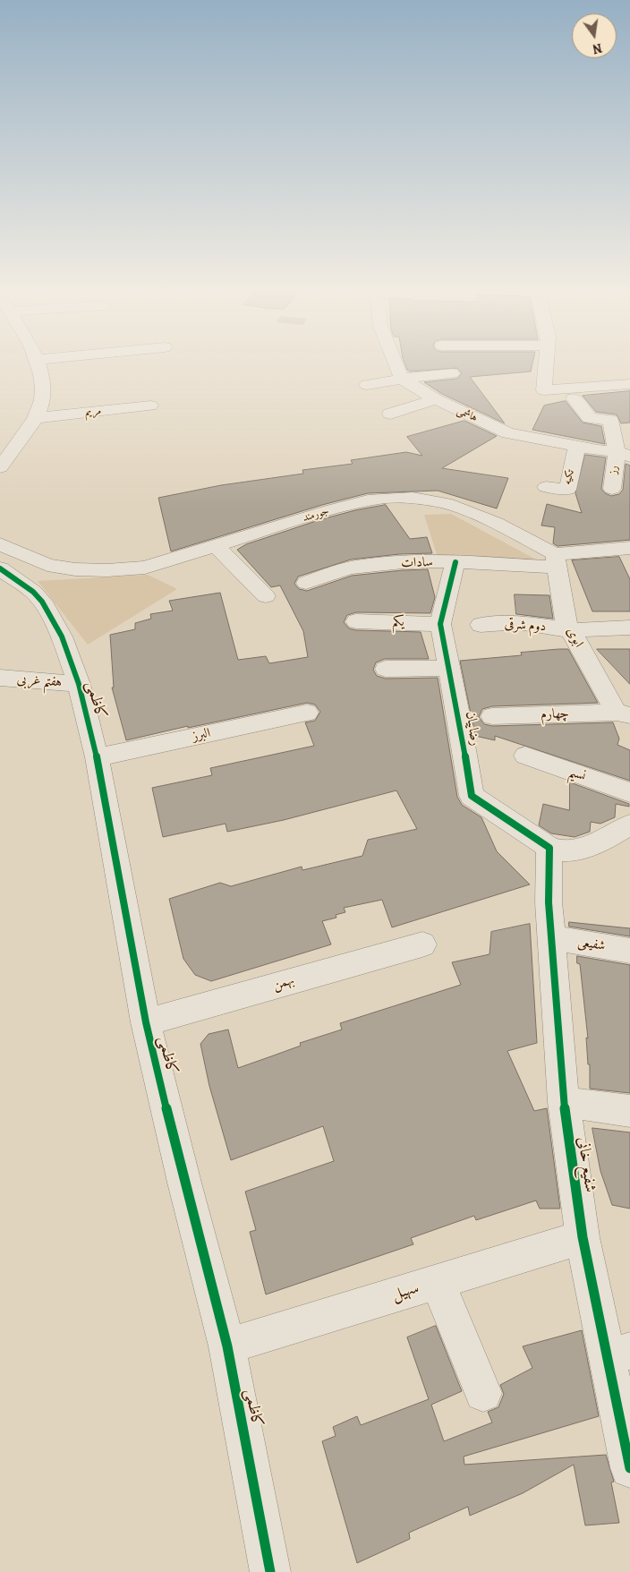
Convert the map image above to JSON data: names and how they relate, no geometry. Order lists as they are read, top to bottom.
{
  "streets": {
    "street": [
      "مریم",
      "هاشمی",
      "رز",
      "تکیه",
      "جورمند",
      "سادات",
      "یکم",
      "دوم شرقی",
      "ابوی",
      "هفتم غربی",
      "کاظمی",
      "چهارم",
      "رضاییان",
      "البرز",
      "نسیم",
      "شفیعی",
      "بهمن",
      "شفیع خانی",
      "سهیل"
    ]
  },
  "crossings": [
    ["هاشمی", "رز"],
    ["هاشمی", "تکیه"],
    ["جورمند", "سادات"],
    ["جورمند", "ابوی"],
    ["سادات", "ابوی"],
    ["سادات", "رضاییان"],
    ["یکم", "رضاییان"],
    ["دوم شرقی", "ابوی"],
    ["ابوی", "چهارم"],
    ["هفتم غربی", "کاظمی"],
    ["کاظمی", "البرز"],
    ["کاظمی", "بهمن"],
    ["کاظمی", "سهیل"],
    ["رضاییان", "شفیع خانی"],
    ["شفیعی", "شفیع خانی"],
    ["شفیع خانی", "سهیل"]
  ],
  "north": "bottom"
}
